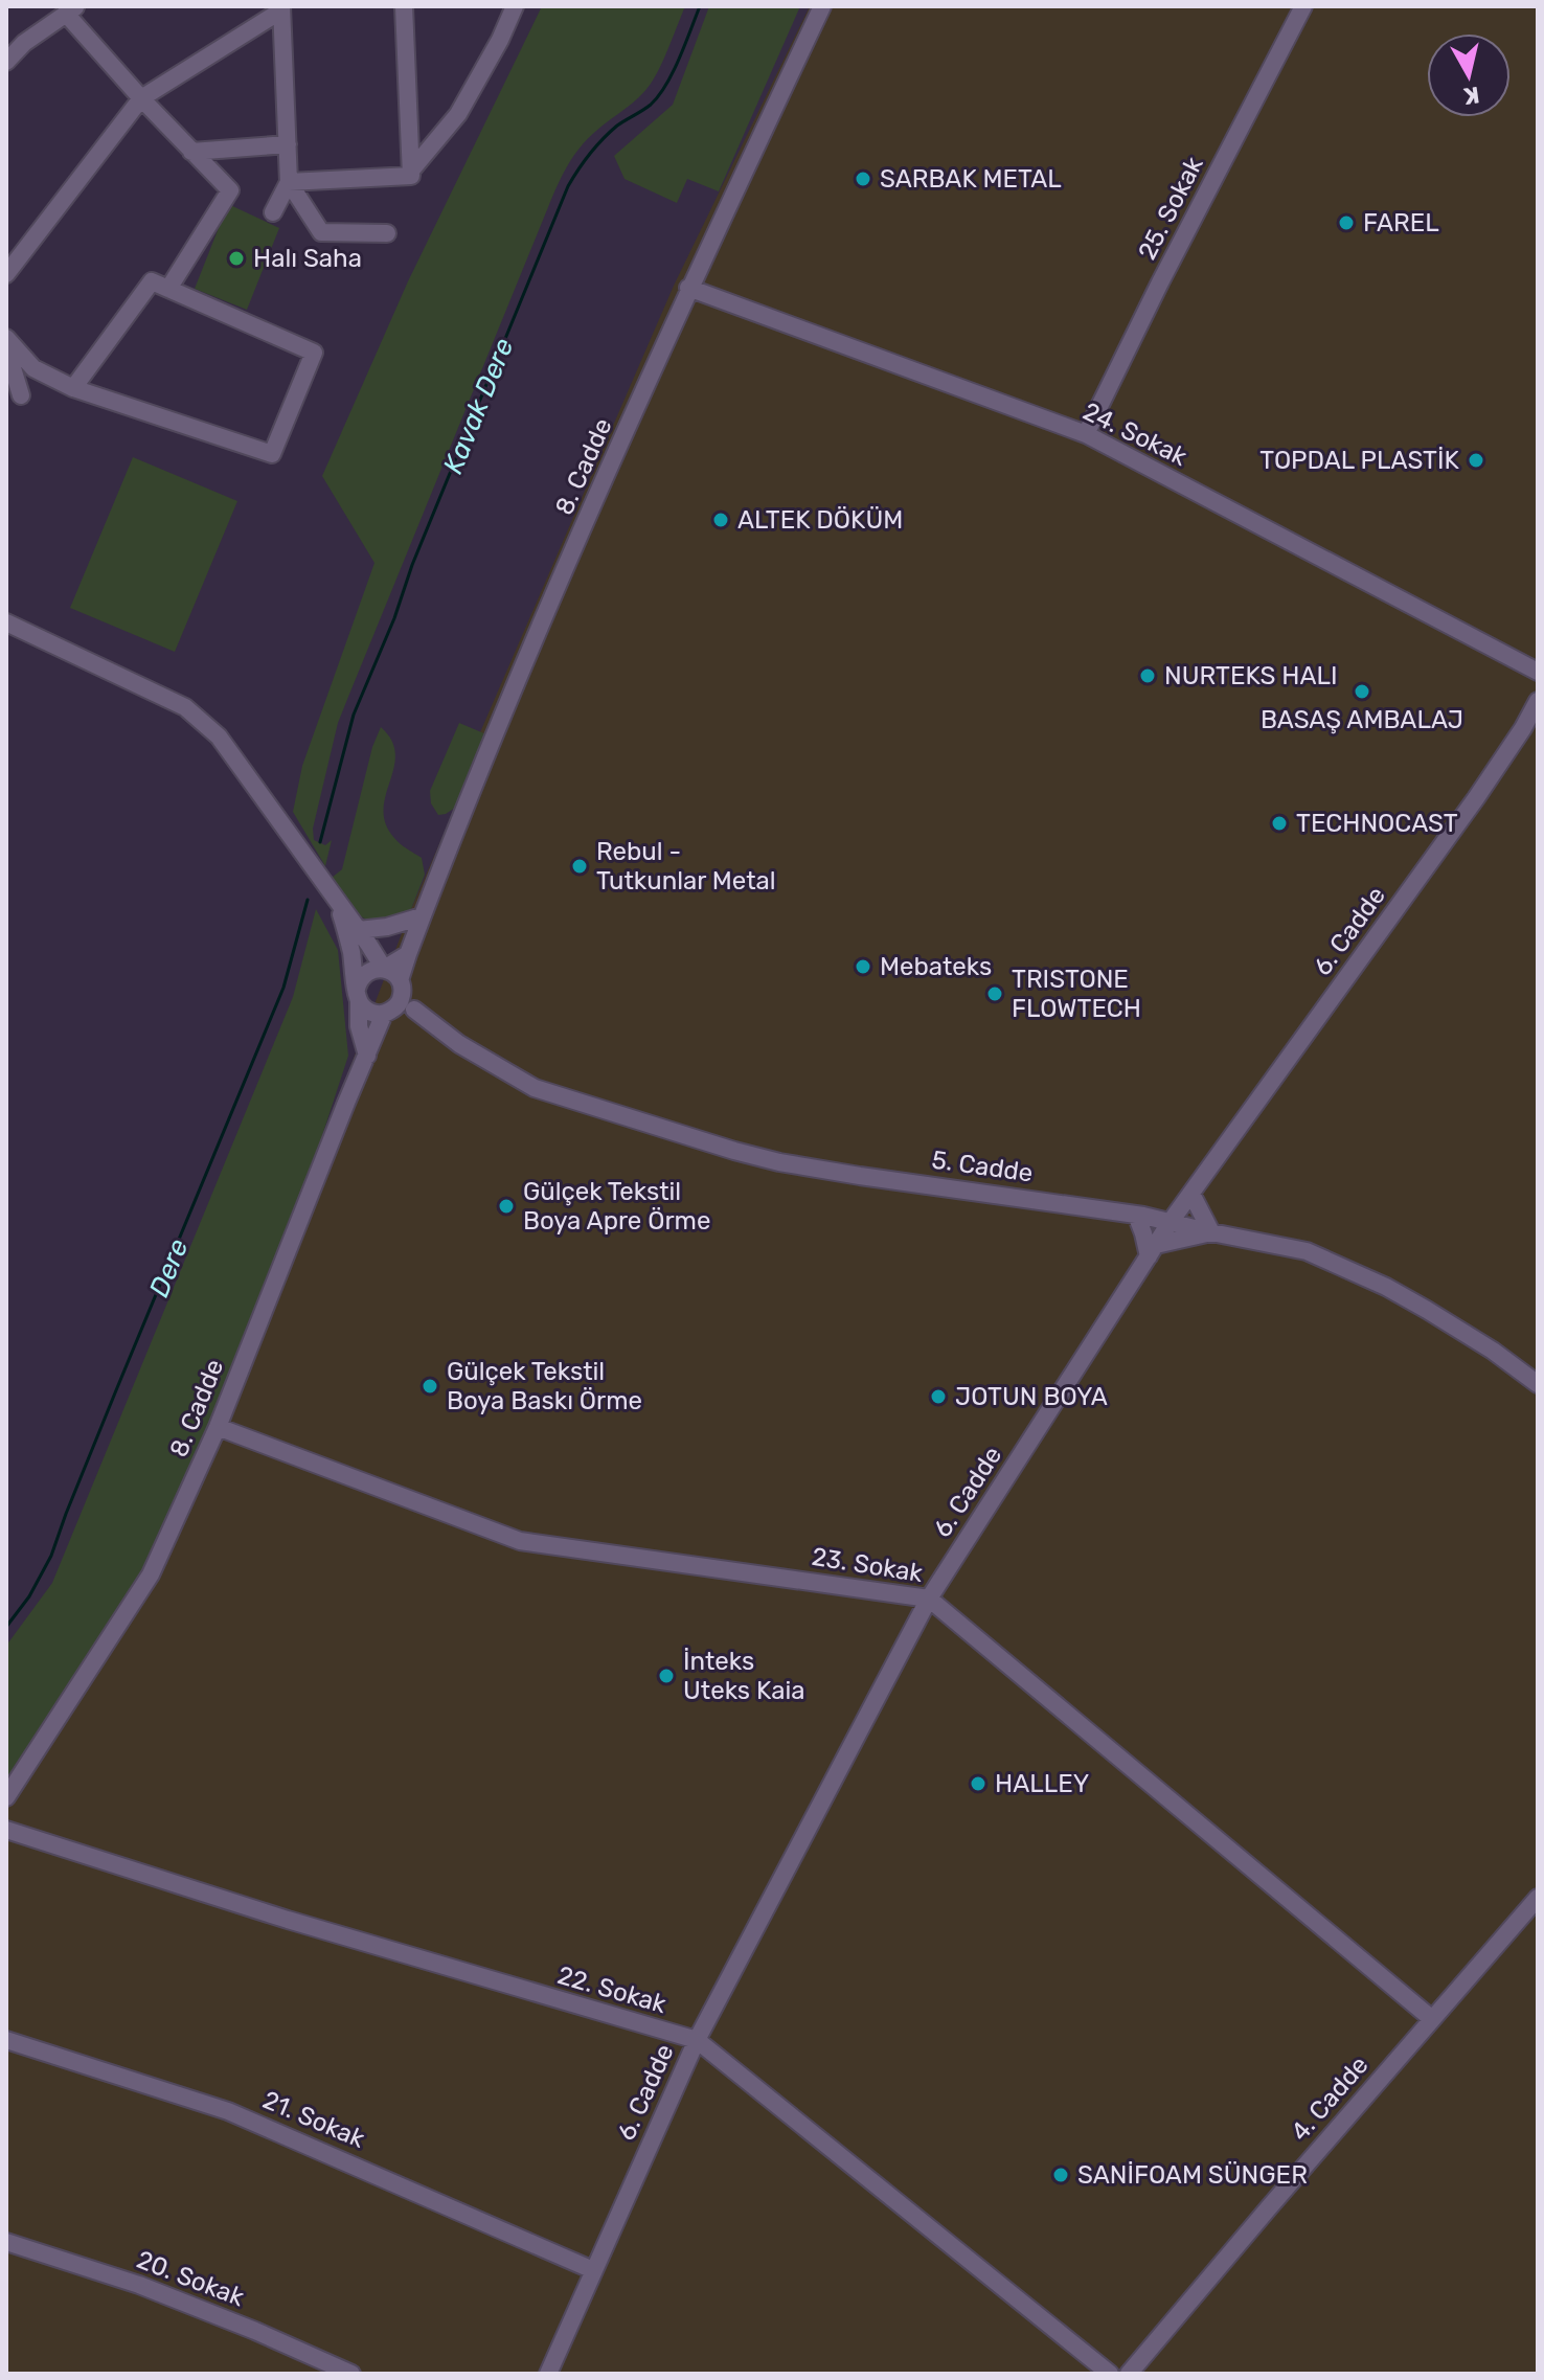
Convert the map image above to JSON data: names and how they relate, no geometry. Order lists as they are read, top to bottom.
{
  "streets": {
    "street": [
      "25. Sokak",
      "24. Sokak",
      "8. Cadde",
      "6. Cadde",
      "5. Cadde",
      "23. Sokak",
      "22. Sokak",
      "4. Cadde",
      "21. Sokak",
      "20. Sokak"
    ]
  },
  "crossings": [
    ["25. Sokak", "24. Sokak"],
    ["24. Sokak", "8. Cadde"],
    ["8. Cadde", "5. Cadde"],
    ["8. Cadde", "23. Sokak"],
    ["6. Cadde", "5. Cadde"],
    ["6. Cadde", "23. Sokak"],
    ["6. Cadde", "22. Sokak"],
    ["6. Cadde", "21. Sokak"],
    ["23. Sokak", "4. Cadde"]
  ],
  "water": ["Kavak Dere", "Dere"],
  "places": [
    "SARBAK METAL",
    "FAREL",
    "Halı Saha",
    "TOPDAL PLASTİK",
    "ALTEK DÖKÜM",
    "NURTEKS HALI",
    "BASAŞ AMBALAJ",
    "TECHNOCAST",
    "Rebul - Tutkunlar Metal",
    "Mebateks",
    "TRISTONE FLOWTECH",
    "Gülçek Tekstil Boya Apre Örme",
    "Gülçek Tekstil Boya Baskı Örme",
    "JOTUN BOYA",
    "İnteks Uteks Kaia",
    "HALLEY",
    "SANİFOAM SÜNGER"
  ],
  "north": "bottom"
}
